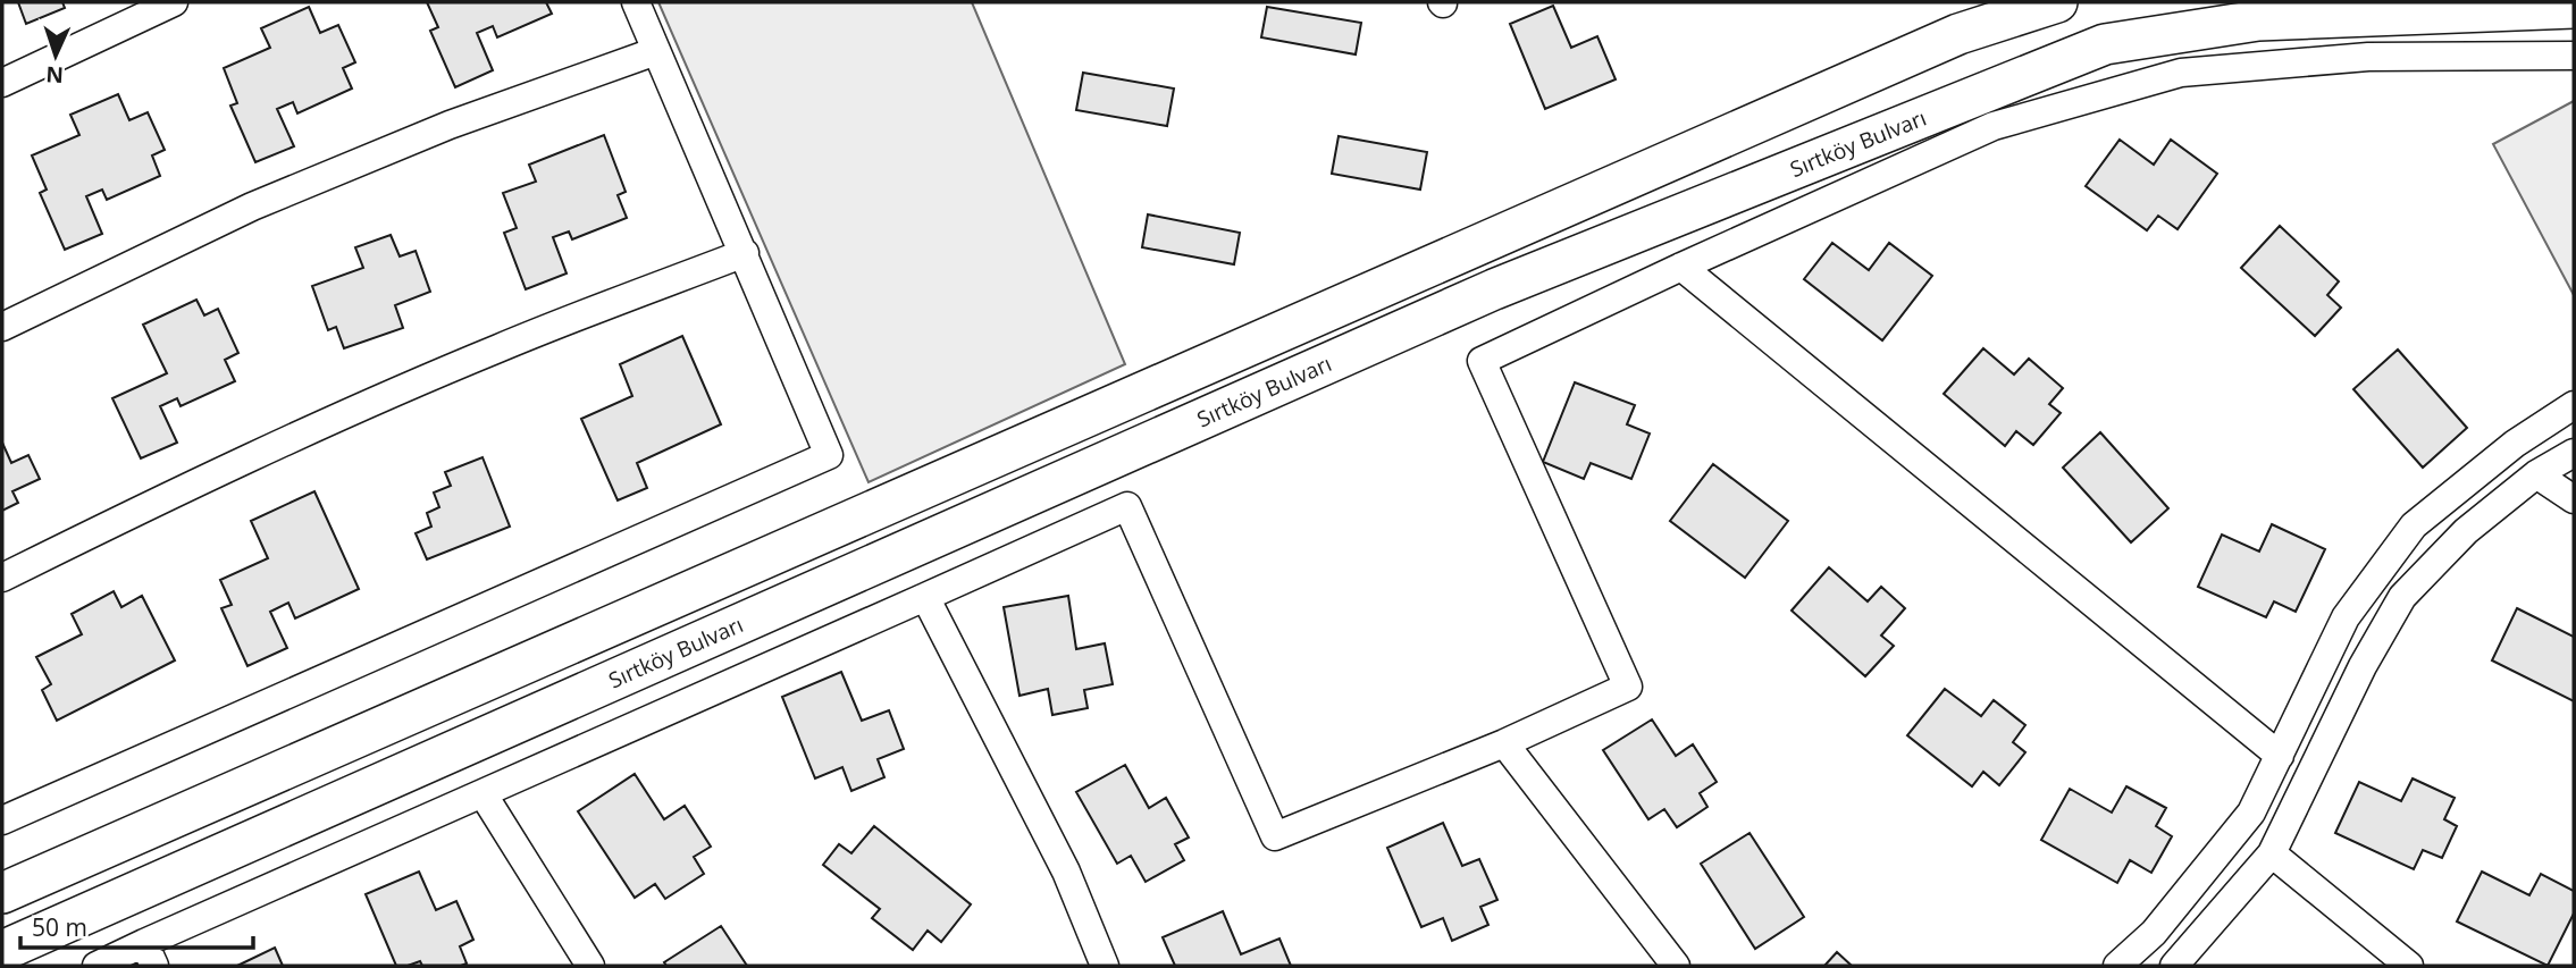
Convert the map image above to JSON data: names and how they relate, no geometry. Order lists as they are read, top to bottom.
{
  "streets": {
    "main road": ["Sırtköy Bulvarı"]
  },
  "scale_bar": "50 m",
  "north": "bottom"
}
